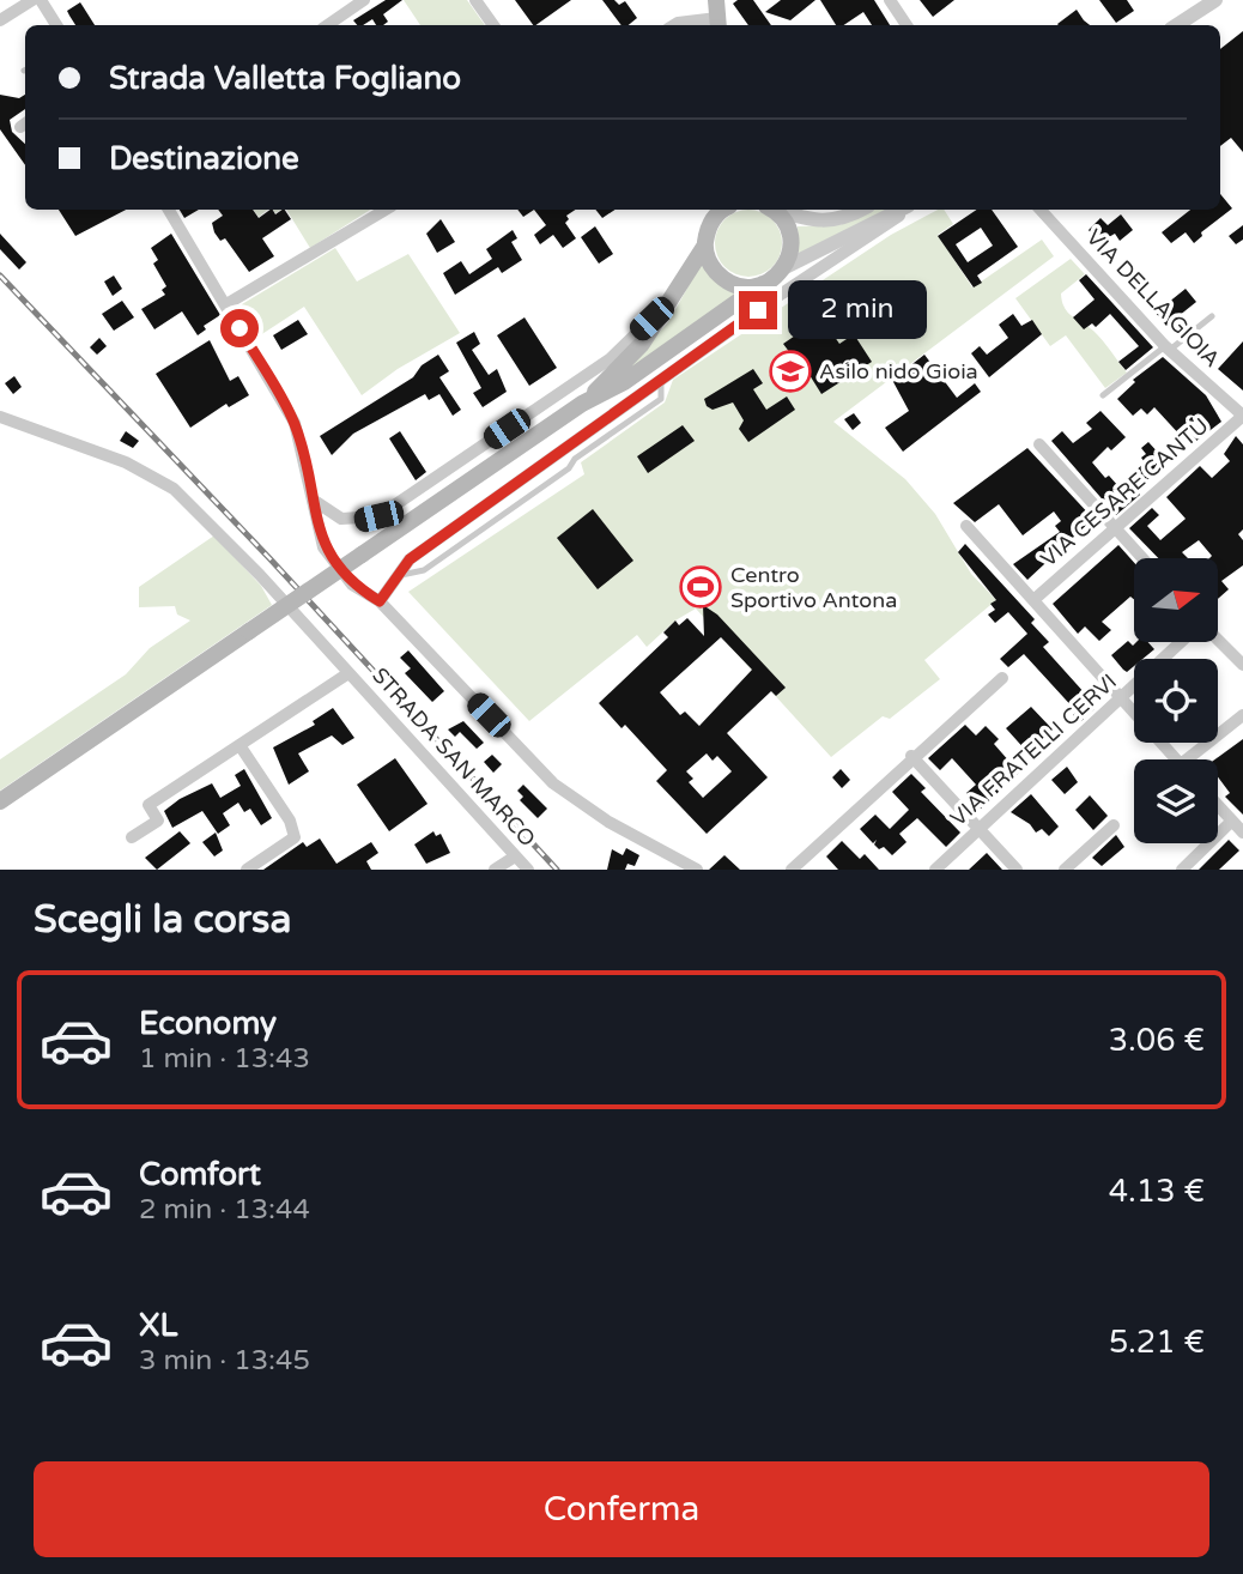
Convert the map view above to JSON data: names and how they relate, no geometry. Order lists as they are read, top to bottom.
{
  "streets": {
    "street": [
      "VIA DELLA GIOIA",
      "VIA CESARE CANTÙ",
      "VIA FRATELLI CERVI",
      "STRADA SAN MARCO"
    ]
  },
  "crossings": [
    ["VIA DELLA GIOIA", "VIA CESARE CANTÙ"]
  ],
  "places": {
    "school or university": ["Asilo nido Gioia"],
    "sports": ["Centro Sportivo Antona"]
  },
  "north": "right",
  "page": {
    "banner": ["Strada Valletta Fogliano", "Destinazione"],
    "bubble": "2 min",
    "heading": "Scegli la corsa",
    "list": [
      {
        "name": "Economy",
        "note": "1 min · 13:43",
        "value": "3.06 €"
      },
      {
        "name": "Comfort",
        "note": "2 min · 13:44",
        "value": "4.13 €"
      },
      {
        "name": "XL",
        "note": "3 min · 13:45",
        "value": "5.21 €"
      }
    ],
    "buttons": "Conferma"
  }
}
